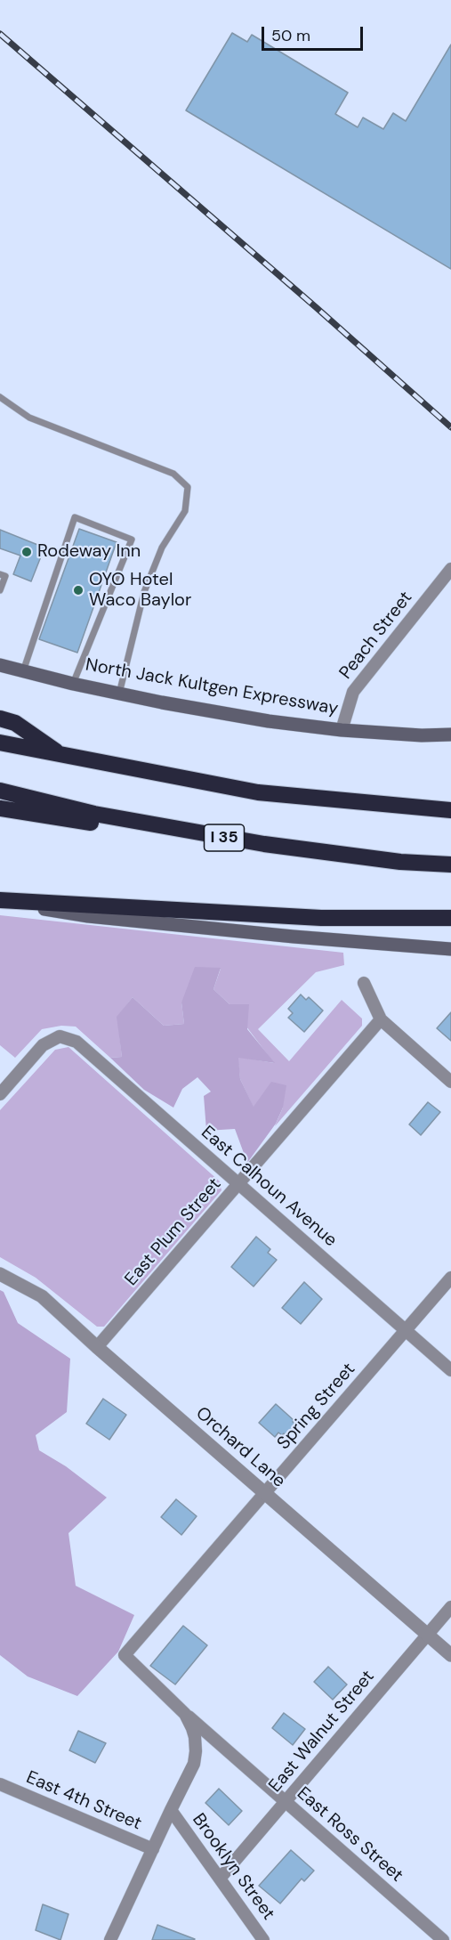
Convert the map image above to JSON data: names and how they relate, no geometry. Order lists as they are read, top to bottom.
{
  "streets": {
    "highway": ["I 35"],
    "main road": ["North Jack Kultgen Expressway"],
    "street": [
      "Peach Street",
      "East Calhoun Avenue",
      "East Plum Street",
      "Spring Street",
      "Orchard Lane",
      "East Walnut Street",
      "East 4th Street",
      "East Ross Street",
      "Brooklyn Street"
    ]
  },
  "crossings": [
    ["Peach Street", "North Jack Kultgen Expressway"],
    ["East Calhoun Avenue", "East Plum Street"],
    ["East Calhoun Avenue", "Spring Street"],
    ["East Plum Street", "Orchard Lane"],
    ["Spring Street", "Orchard Lane"],
    ["Spring Street", "Brooklyn Street"],
    ["Orchard Lane", "East Walnut Street"],
    ["East Walnut Street", "East Ross Street"],
    ["East Walnut Street", "Brooklyn Street"],
    ["East Ross Street", "Brooklyn Street"]
  ],
  "places": ["Rodeway Inn", "OYO Hotel Waco Baylor"],
  "scale_bar": "50 m"
}
